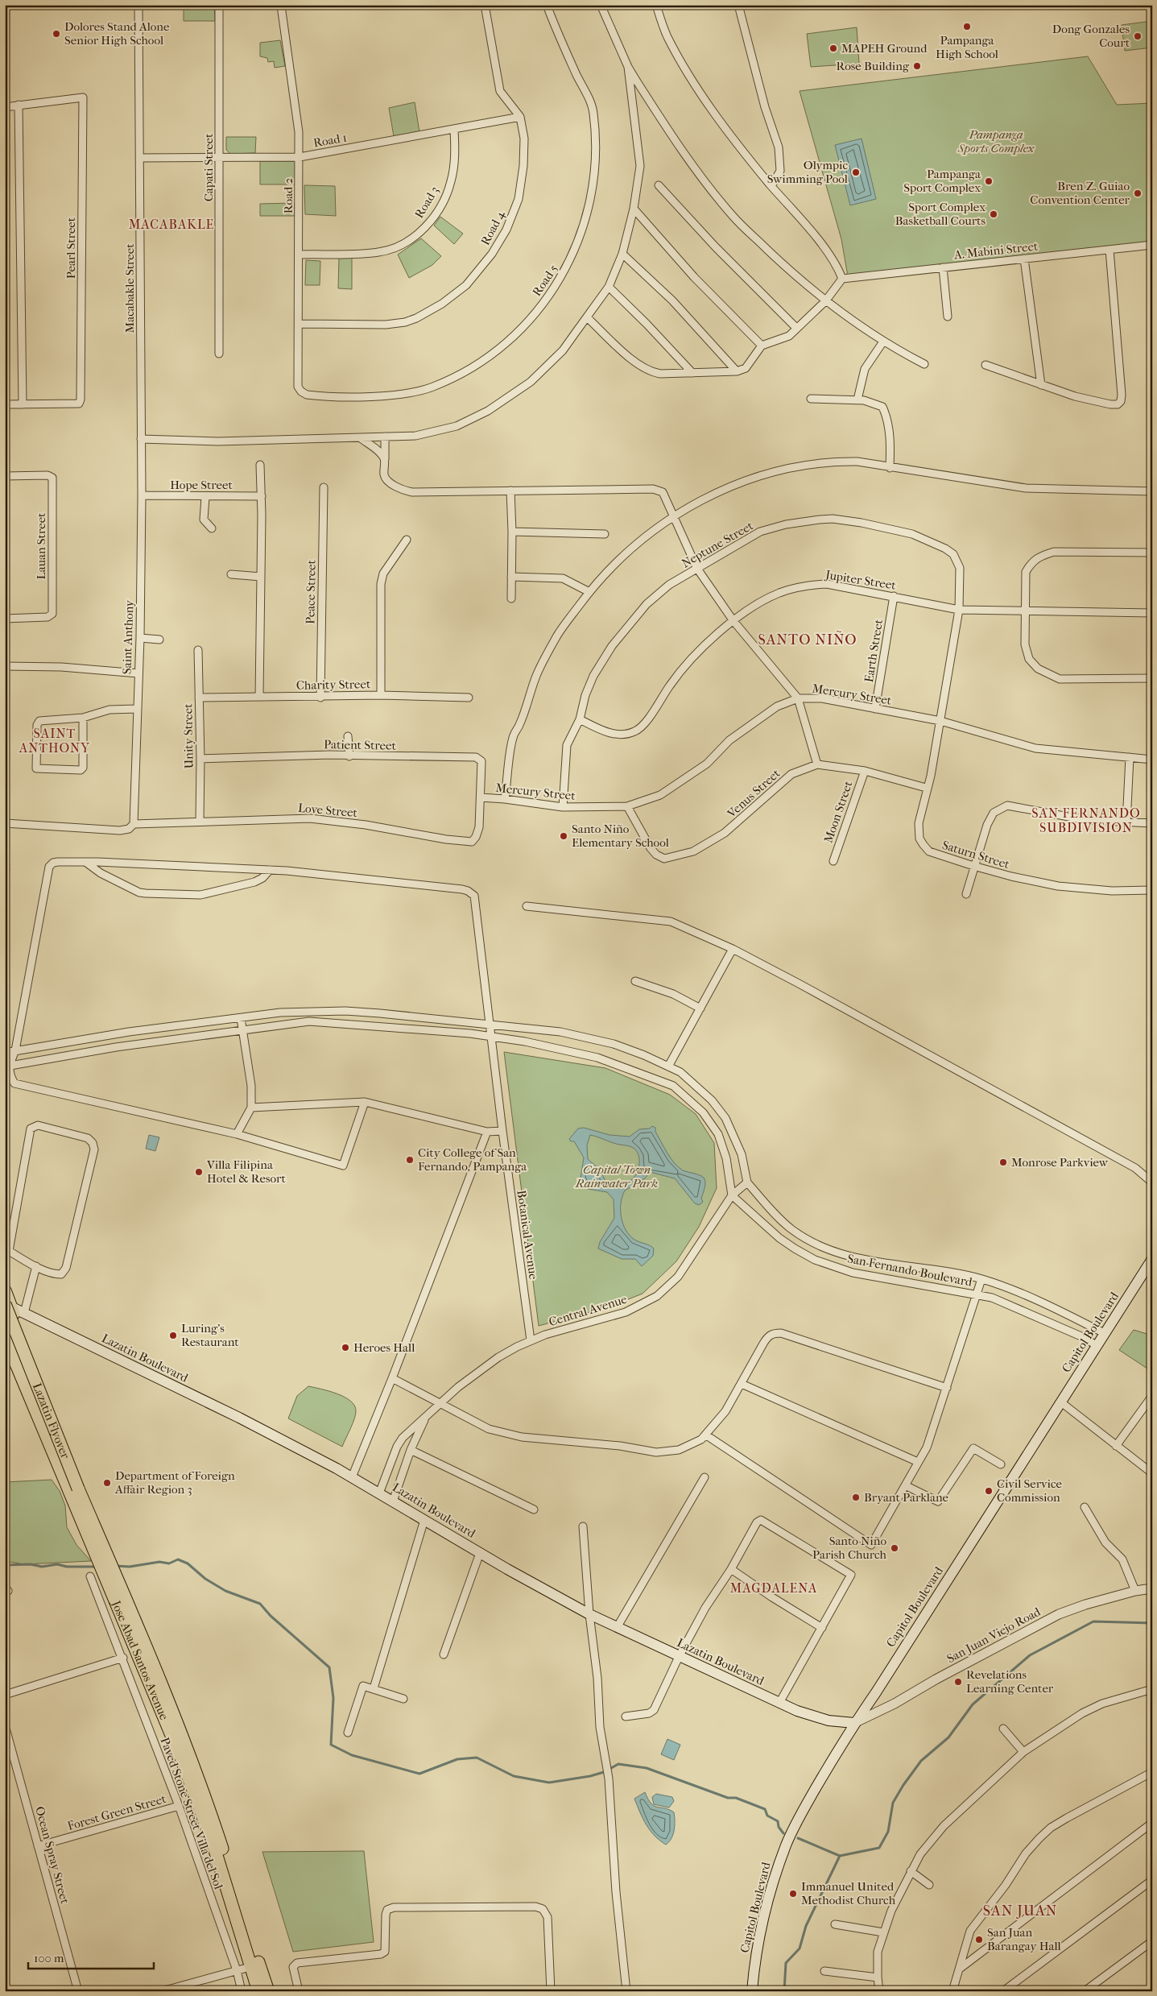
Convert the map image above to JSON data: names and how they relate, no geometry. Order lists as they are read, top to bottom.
{
  "streets": {
    "highway": ["Lazatin Flyover", "Jose Abad Santos Avenue"],
    "main road": ["Capitol Boulevard", "Lazatin Boulevard"],
    "street": [
      "Road 1",
      "Capati Street",
      "Road 2",
      "Road 3",
      "Road 4",
      "Pearl Street",
      "A. Mabini Street",
      "Road 5",
      "Macabakle Street",
      "Hope Street",
      "Neptune Street",
      "Lauan Street",
      "Jupiter Street",
      "Peace Street",
      "Saint Anthony",
      "Earth Street",
      "Charity Street",
      "Mercury Street",
      "Unity Street",
      "Patient Street",
      "Venus Street",
      "Love Street",
      "Moon Street",
      "Saturn Street",
      "Botanical Avenue",
      "San Fernando Boulevard",
      "Central Avenue",
      "San Juan Viejo Road",
      "Forest Green Street",
      "Paved Stone Street Villa del Sol",
      "Ocean Spray Street"
    ]
  },
  "crossings": [
    ["Road 1", "Capati Street"],
    ["Road 1", "Road 2"],
    ["Road 1", "Road 3"],
    ["Road 1", "Road 4"],
    ["Road 1", "Macabakle Street"],
    ["Road 2", "Road 3"],
    ["Road 2", "Road 4"],
    ["Road 2", "Road 5"],
    ["Macabakle Street", "Saint Anthony"],
    ["Hope Street", "Saint Anthony"],
    ["Neptune Street", "Jupiter Street"],
    ["Neptune Street", "Mercury Street"],
    ["Neptune Street", "Saturn Street"],
    ["Jupiter Street", "Earth Street"],
    ["Peace Street", "Charity Street"],
    ["Saint Anthony", "Love Street"],
    ["Earth Street", "Mercury Street"],
    ["Charity Street", "Unity Street"],
    ["Mercury Street", "Patient Street"],
    ["Mercury Street", "Venus Street"],
    ["Mercury Street", "Love Street"],
    ["Mercury Street", "Saturn Street"],
    ["Unity Street", "Patient Street"],
    ["Unity Street", "Love Street"],
    ["Patient Street", "Love Street"],
    ["Venus Street", "Moon Street"],
    ["Venus Street", "Saturn Street"],
    ["Botanical Avenue", "Central Avenue"],
    ["San Fernando Boulevard", "Central Avenue"],
    ["San Fernando Boulevard", "Capitol Boulevard"],
    ["Central Avenue", "Lazatin Boulevard"],
    ["Capitol Boulevard", "Lazatin Boulevard"],
    ["Capitol Boulevard", "San Juan Viejo Road"],
    ["Lazatin Boulevard", "Lazatin Flyover"],
    ["Lazatin Boulevard", "San Juan Viejo Road"],
    ["Lazatin Boulevard", "Jose Abad Santos Avenue"],
    ["Lazatin Flyover", "Jose Abad Santos Avenue"],
    ["Forest Green Street", "Paved Stone Street Villa del Sol"],
    ["Forest Green Street", "Ocean Spray Street"]
  ],
  "districts": [
    "MACABAKLE",
    "SANTO NIÑO",
    "SAINT ANTHONY",
    "SAN FERNANDO SUBDIVISION",
    "MAGDALENA",
    "SAN JUAN"
  ],
  "parks": ["Pampanga Sports Complex", "Capital Town Rainwater Park"],
  "places": [
    "Pampanga High School",
    "Dolores Stand Alone Senior High School",
    "Dong Gonzales Court",
    "MAPEH Ground",
    "Rose Building",
    "Olympic Swimming Pool",
    "Pampanga Sport Complex",
    "Bren Z. Guiao Convention Center",
    "Sport Complex Basketball Courts",
    "Santo Niño Elementary School",
    "City College of San Fernando, Pampanga",
    "Monrose Parkview",
    "Villa Filipina Hotel & Resort",
    "Luring's Restaurant",
    "Heroes Hall",
    "Department of Foreign Affair Region 3",
    "Civil Service Commission",
    "Bryant Parklane",
    "Santo Niño Parish Church",
    "Revelations Learning Center",
    "Immanuel United Methodist Church",
    "San Juan Barangay Hall"
  ],
  "scale_bar": "100 m"
}
